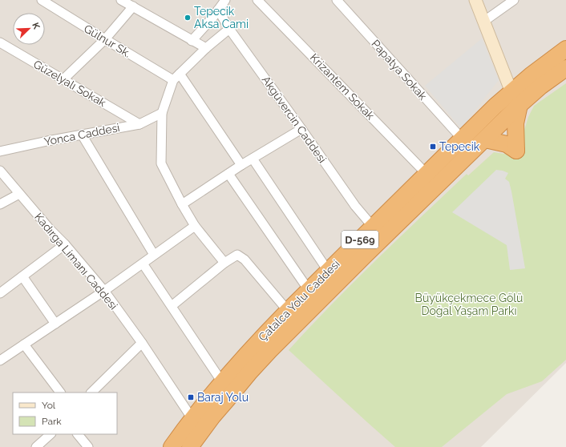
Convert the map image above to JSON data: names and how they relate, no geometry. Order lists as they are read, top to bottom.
{
  "streets": {
    "highway": ["D-569", "Çatalca Yolu Caddesi"],
    "street": [
      "Gülnur Sk.",
      "Papatya Sokak",
      "Güzelyalı Sokak",
      "Krizantem Sokak",
      "Akgüvercin Caddesi",
      "Yonca Caddesi",
      "Kadırga Limanı Caddesi"
    ]
  },
  "crossings": [
    ["Papatya Sokak", "Çatalca Yolu Caddesi"],
    ["Güzelyalı Sokak", "Yonca Caddesi"],
    ["Krizantem Sokak", "Çatalca Yolu Caddesi"],
    ["Akgüvercin Caddesi", "Çatalca Yolu Caddesi"],
    ["Kadırga Limanı Caddesi", "Çatalca Yolu Caddesi"]
  ],
  "parks": ["Büyükçekmece Gölü Doğal Yaşam Parkı"],
  "places": {
    "other": ["Tepecik Aksa Cami"],
    "transit": ["Tepecik", "Baraj Yolu"]
  },
  "legend": ["Yol", "Park"],
  "north": "top right"
}
